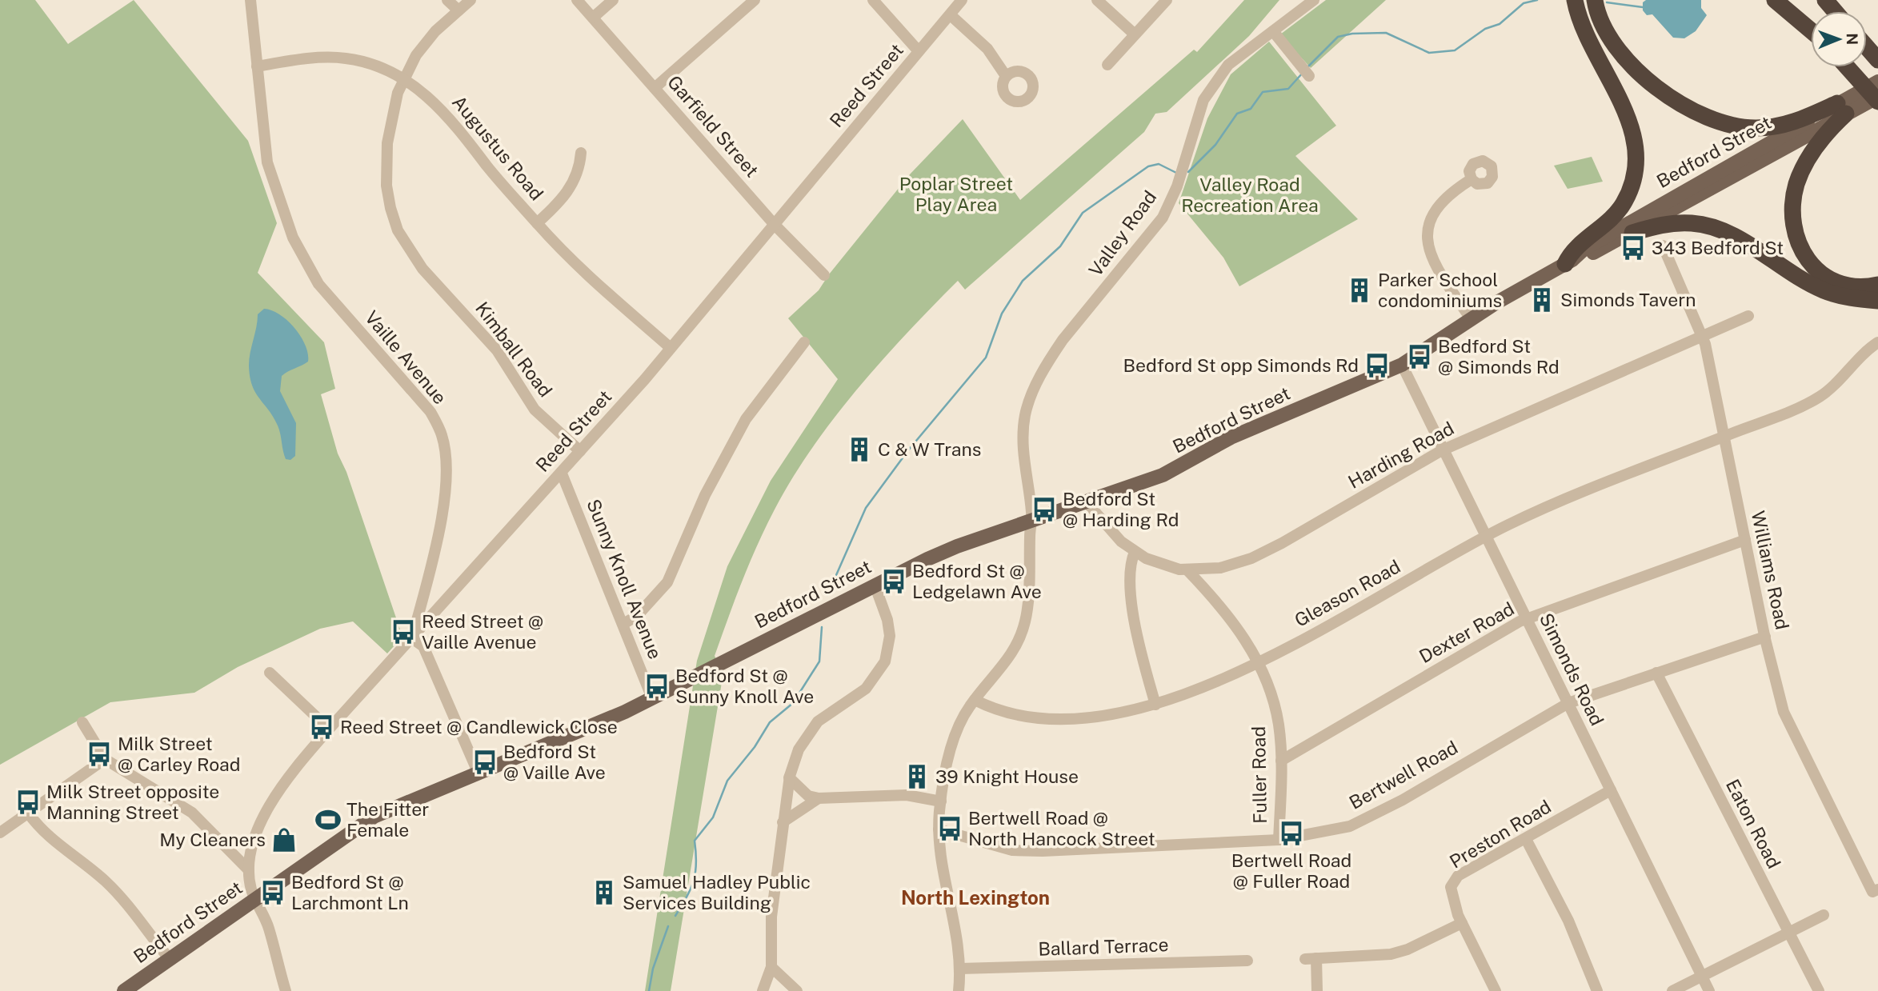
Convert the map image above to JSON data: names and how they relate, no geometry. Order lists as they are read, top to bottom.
{
  "streets": {
    "main road": ["Bedford Street"],
    "street": [
      "Reed Street",
      "Garfield Street",
      "Augustus Road",
      "Valley Road",
      "Kimball Road",
      "Vaille Avenue",
      "Harding Road",
      "Williams Road",
      "Sunny Knoll Avenue",
      "Gleason Road",
      "Dexter Road",
      "Simonds Road",
      "Fuller Road",
      "Bertwell Road",
      "Eaton Road",
      "Preston Road",
      "Ballard Terrace"
    ]
  },
  "crossings": [
    ["Reed Street", "Garfield Street"],
    ["Reed Street", "Augustus Road"],
    ["Reed Street", "Bedford Street"],
    ["Reed Street", "Kimball Road"],
    ["Reed Street", "Vaille Avenue"],
    ["Reed Street", "Sunny Knoll Avenue"],
    ["Augustus Road", "Kimball Road"],
    ["Augustus Road", "Vaille Avenue"],
    ["Bedford Street", "Valley Road"],
    ["Bedford Street", "Harding Road"],
    ["Bedford Street", "Sunny Knoll Avenue"],
    ["Bedford Street", "Simonds Road"],
    ["Valley Road", "Gleason Road"],
    ["Valley Road", "Bertwell Road"],
    ["Valley Road", "Ballard Terrace"],
    ["Harding Road", "Williams Road"],
    ["Harding Road", "Simonds Road"],
    ["Harding Road", "Fuller Road"],
    ["Williams Road", "Gleason Road"],
    ["Williams Road", "Dexter Road"],
    ["Williams Road", "Bertwell Road"],
    ["Gleason Road", "Simonds Road"],
    ["Gleason Road", "Fuller Road"],
    ["Dexter Road", "Simonds Road"],
    ["Dexter Road", "Fuller Road"],
    ["Simonds Road", "Bertwell Road"],
    ["Simonds Road", "Preston Road"],
    ["Fuller Road", "Bertwell Road"],
    ["Bertwell Road", "Eaton Road"]
  ],
  "districts": ["North Lexington"],
  "parks": ["Poplar Street Play Area", "Valley Road Recreation Area"],
  "places": {
    "bus stop": [
      "343 Bedford St",
      "Bedford St @ Simonds Rd",
      "Bedford St opp Simonds Rd",
      "Bedford St @ Harding Rd",
      "Bedford St @ Ledgelawn Ave",
      "Reed Street @ Vaille Avenue",
      "Bedford St @ Sunny Knoll Ave",
      "Reed Street @ Candlewick Close",
      "Milk Street @ Carley Road",
      "Bedford St @ Vaille Ave",
      "Milk Street opposite Manning Street",
      "Bertwell Road @ North Hancock Street",
      "Bertwell Road @ Fuller Road",
      "Bedford St @ Larchmont Ln"
    ],
    "building": [
      "Parker School condominiums",
      "Simonds Tavern",
      "C & W Trans",
      "39 Knight House",
      "Samuel Hadley Public Services Building"
    ],
    "sports": ["The Fitter Female"],
    "shop": ["My Cleaners"]
  },
  "north": "right"
}
